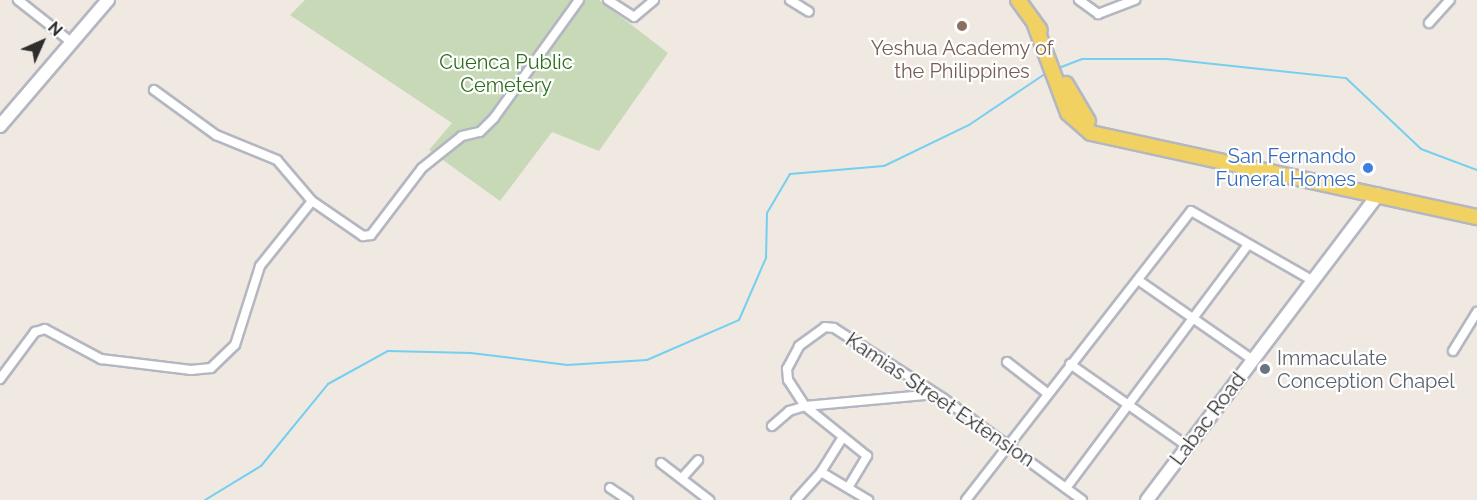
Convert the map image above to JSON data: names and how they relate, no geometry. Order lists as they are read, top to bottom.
{
  "streets": {
    "street": ["Kamias Street Extension", "Labac Road"]
  },
  "parks": ["Cuenca Public Cemetery"],
  "places": ["Yeshua Academy of the Philippines", "San Fernando Funeral Homes", "Immaculate Conception Chapel"],
  "north": "top right"
}
